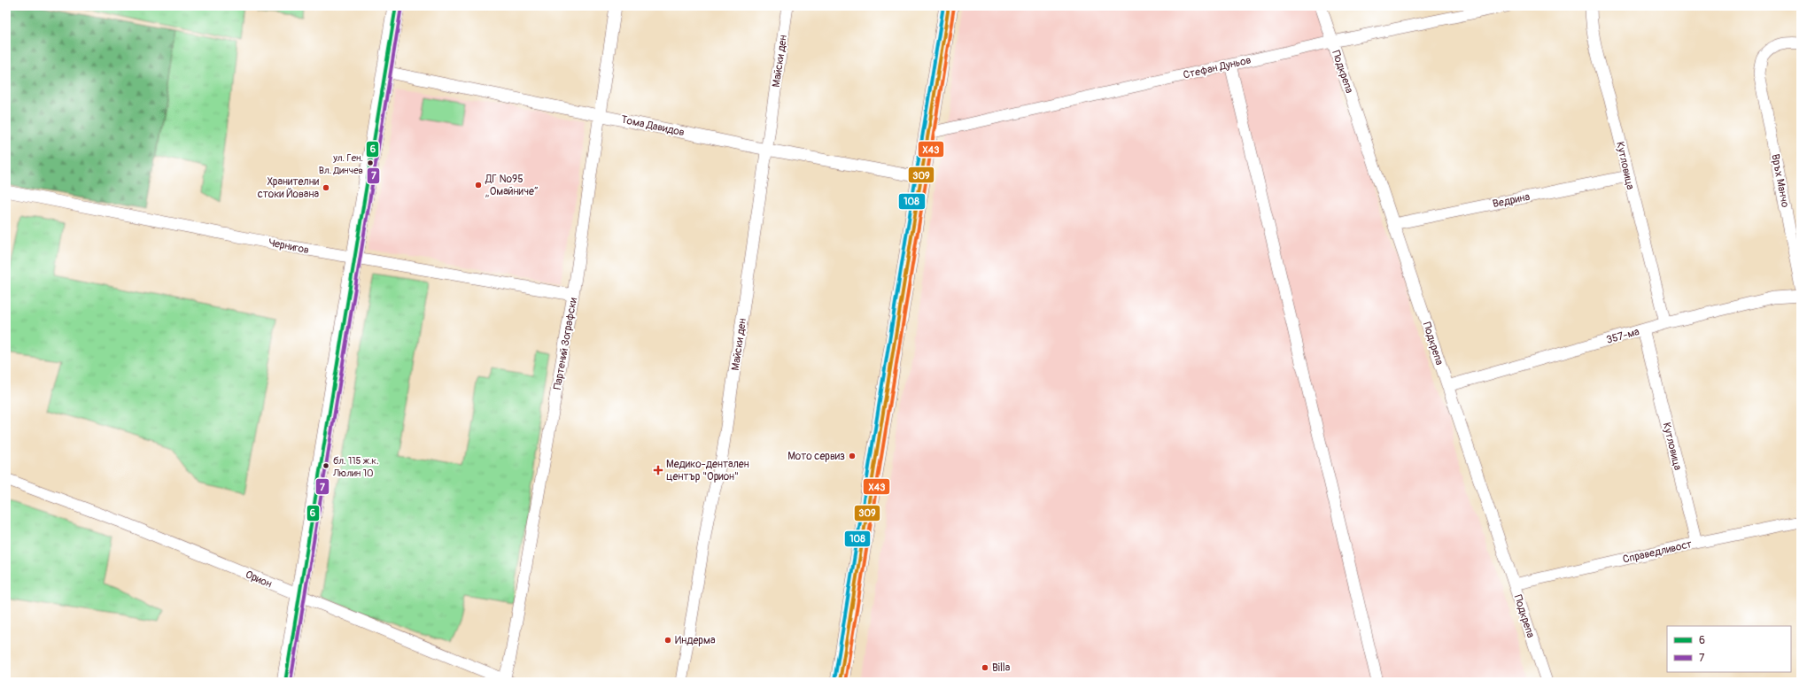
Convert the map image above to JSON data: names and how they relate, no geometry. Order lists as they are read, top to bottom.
{
  "streets": {
    "street": [
      "Майски ден",
      "Стефан Дуньов",
      "Подкрепа",
      "Тома Давидов",
      "Кутловица",
      "Връх Манчо",
      "Ведрина",
      "Чернигов",
      "357-ма",
      "Партений Зографски",
      "Справедливост",
      "Орион"
    ]
  },
  "crossings": [
    ["Майски ден", "Тома Давидов"],
    ["Стефан Дуньов", "Подкрепа"],
    ["Подкрепа", "Ведрина"],
    ["Подкрепа", "357-ма"],
    ["Подкрепа", "Справедливост"],
    ["Тома Давидов", "Партений Зографски"],
    ["Кутловица", "Ведрина"],
    ["Кутловица", "357-ма"],
    ["Кутловица", "Справедливост"],
    ["Чернигов", "Партений Зографски"],
    ["Партений Зографски", "Орион"]
  ],
  "places": {
    "other": [
      "ул. Ген. Вл. Динчев",
      "ДГ №95 „Омайниче“",
      "Хранителни стоки Йована",
      "Мото сервиз",
      "бл. 115 ж.к. Люлин 10",
      "Индерма",
      "Billa"
    ],
    "health": ["Медико-дентален център \"Орион\""]
  },
  "lines": [
    "transit line 6",
    "transit line 309",
    "transit line 108",
    "transit line 7",
    "transit line X43"
  ],
  "legend": ["6", "7"]
}
